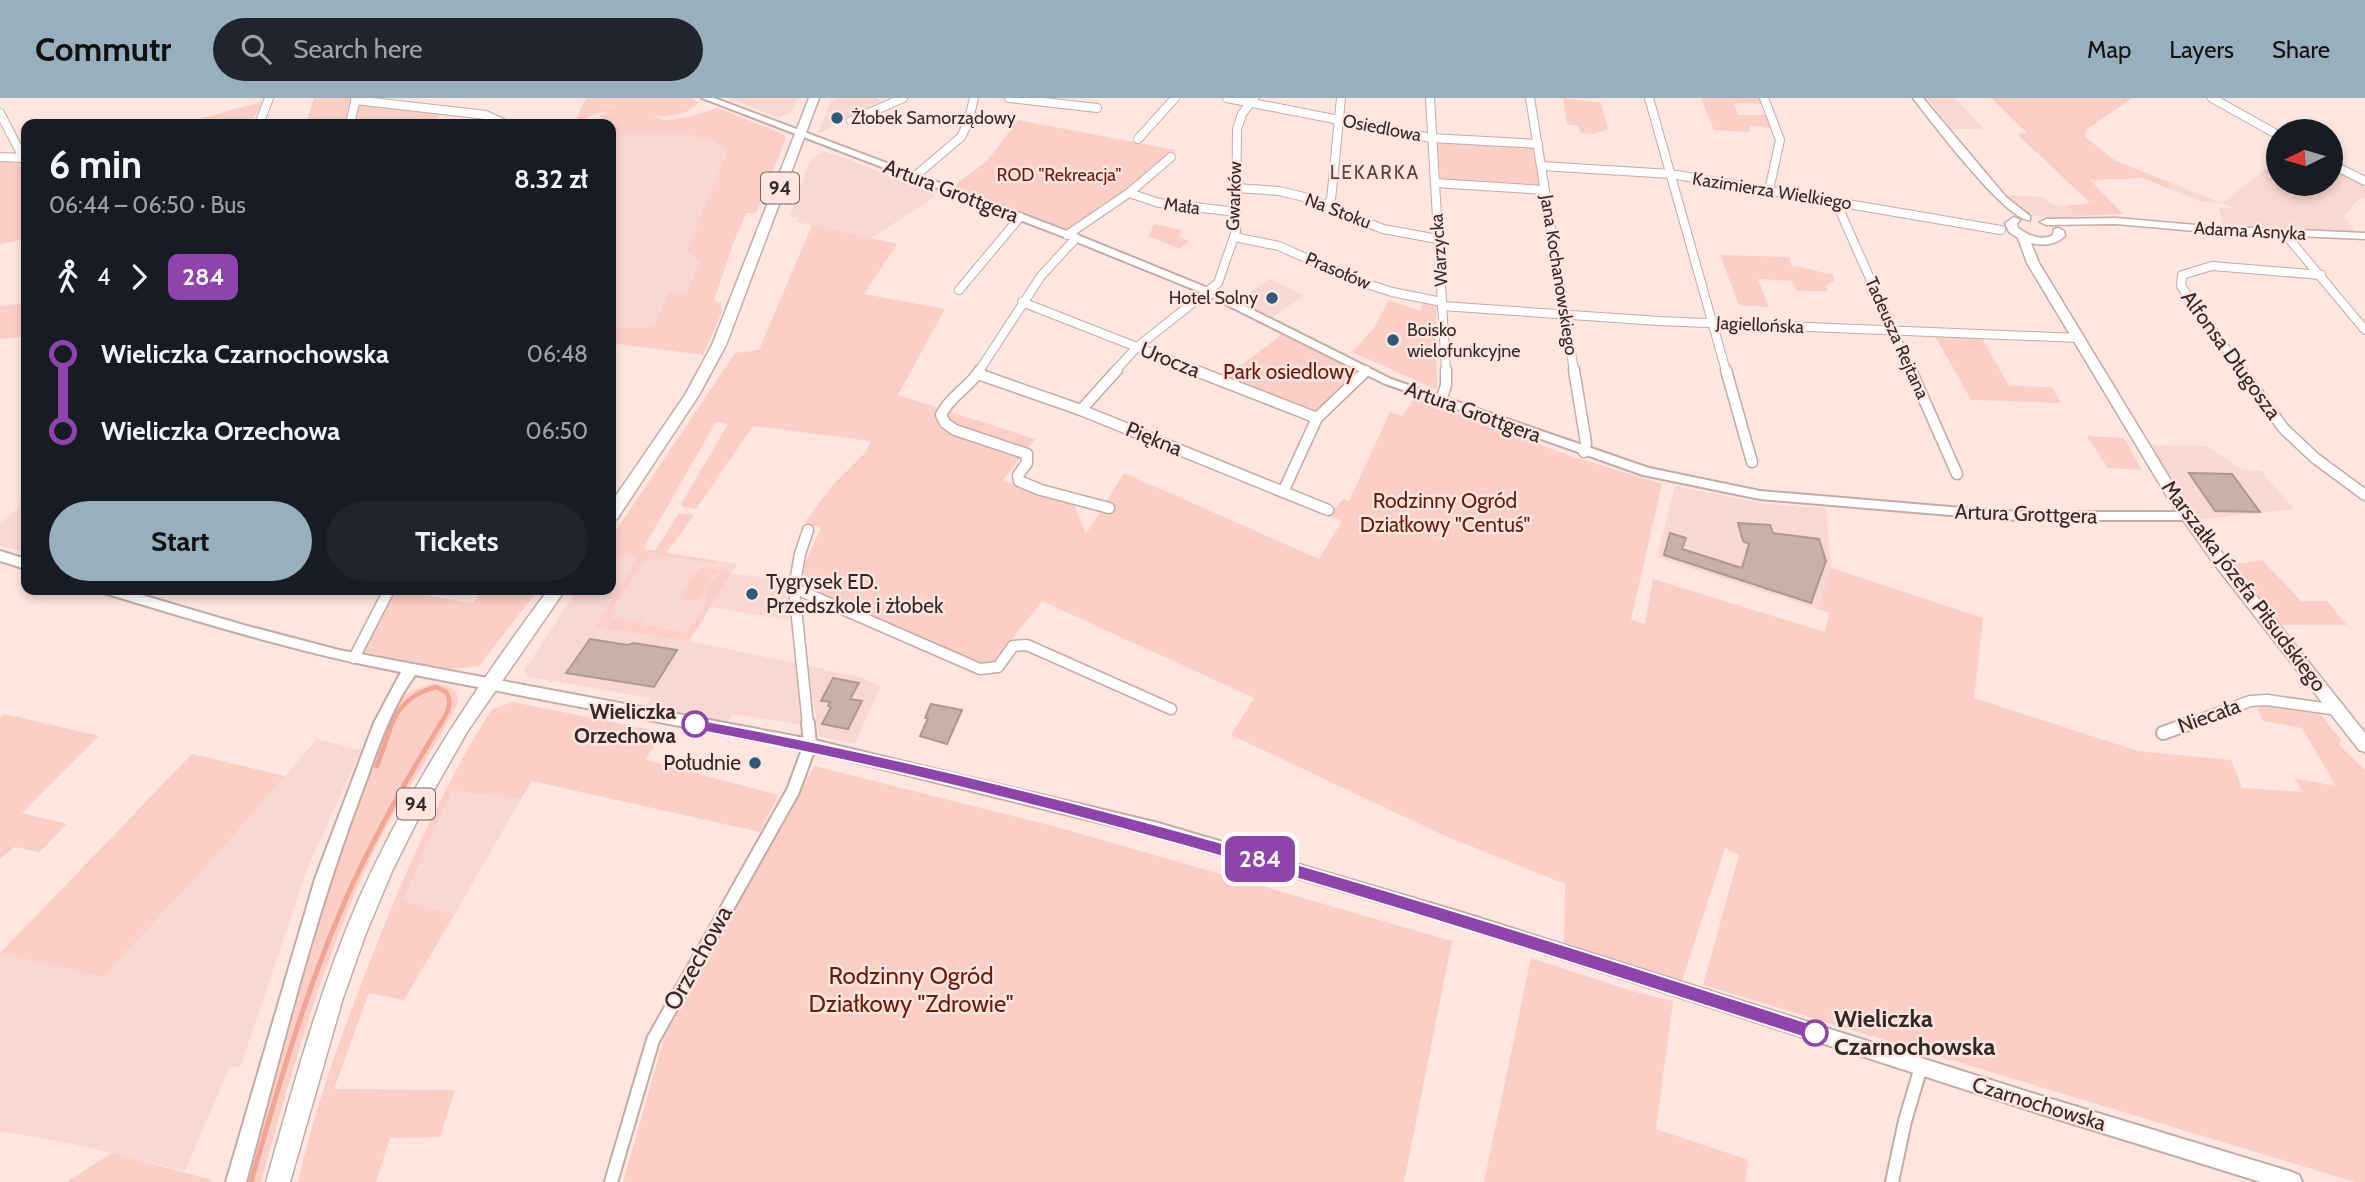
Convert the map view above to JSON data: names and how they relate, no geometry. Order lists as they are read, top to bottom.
{
  "streets": {
    "main road": ["94", "Adama Asnyka", "Marszałka Józefa Piłsudskiego"],
    "street": [
      "Osiedlowa",
      "Artura Grottgera",
      "Kazimierza Wielkiego",
      "Gwarków",
      "Mała",
      "Na Stoku",
      "Warzycka",
      "Prasołów",
      "Jana Kochanowskiego",
      "Jagiellońska",
      "Tadeusza Rejtana",
      "Alfonsa Długosza",
      "Urocza",
      "Piękna",
      "Niecała",
      "Orzechowa",
      "Czarnochowska"
    ]
  },
  "crossings": [
    ["Osiedlowa", "Gwarków"],
    ["Osiedlowa", "Warzycka"],
    ["Osiedlowa", "Jana Kochanowskiego"],
    ["94", "Artura Grottgera"],
    ["94", "Czarnochowska"],
    ["Artura Grottgera", "Gwarków"],
    ["Artura Grottgera", "Mała"],
    ["Artura Grottgera", "Warzycka"],
    ["Artura Grottgera", "Jana Kochanowskiego"],
    ["Artura Grottgera", "Marszałka Józefa Piłsudskiego"],
    ["Kazimierza Wielkiego", "Jana Kochanowskiego"],
    ["Kazimierza Wielkiego", "Tadeusza Rejtana"],
    ["Gwarków", "Mała"],
    ["Gwarków", "Na Stoku"],
    ["Gwarków", "Prasołów"],
    ["Mała", "Urocza"],
    ["Mała", "Piękna"],
    ["Na Stoku", "Warzycka"],
    ["Warzycka", "Prasołów"],
    ["Warzycka", "Jagiellońska"],
    ["Prasołów", "Jagiellońska"],
    ["Jana Kochanowskiego", "Jagiellońska"],
    ["Jagiellońska", "Tadeusza Rejtana"],
    ["Jagiellońska", "Marszałka Józefa Piłsudskiego"],
    ["Marszałka Józefa Piłsudskiego", "Niecała"],
    ["Orzechowa", "Czarnochowska"]
  ],
  "districts": ["LEKARKA"],
  "parks": [
    "ROD \"Rekreacja\"",
    "Park osiedlowy",
    "Rodzinny Ogród Działkowy \"Centuś\"",
    "Rodzinny Ogród Działkowy \"Zdrowie\""
  ],
  "places": [
    "Żłobek Samorządowy",
    "Hotel Solny",
    "Boisko wielofunkcyjne",
    "Tygrysek ED. Przedszkole i żłobek",
    "Wieliczka Orzechowa",
    "Południe",
    "Wieliczka Czarnochowska"
  ],
  "lines": ["bus line 284"],
  "north": "left",
  "page": {
    "header": "Commutr",
    "search": "Search here",
    "nav": ["Map", "Layers", "Share"],
    "on_map": "284",
    "heading": ["6 min", "06:44 – 06:50 · Bus", "8.32 zł"],
    "legs": ["4", "284"],
    "list": [
      {
        "name": "Wieliczka Czarnochowska",
        "value": "06:48"
      },
      {
        "name": "Wieliczka Orzechowa",
        "value": "06:50"
      }
    ],
    "buttons": ["Start", "Tickets"]
  }
}
